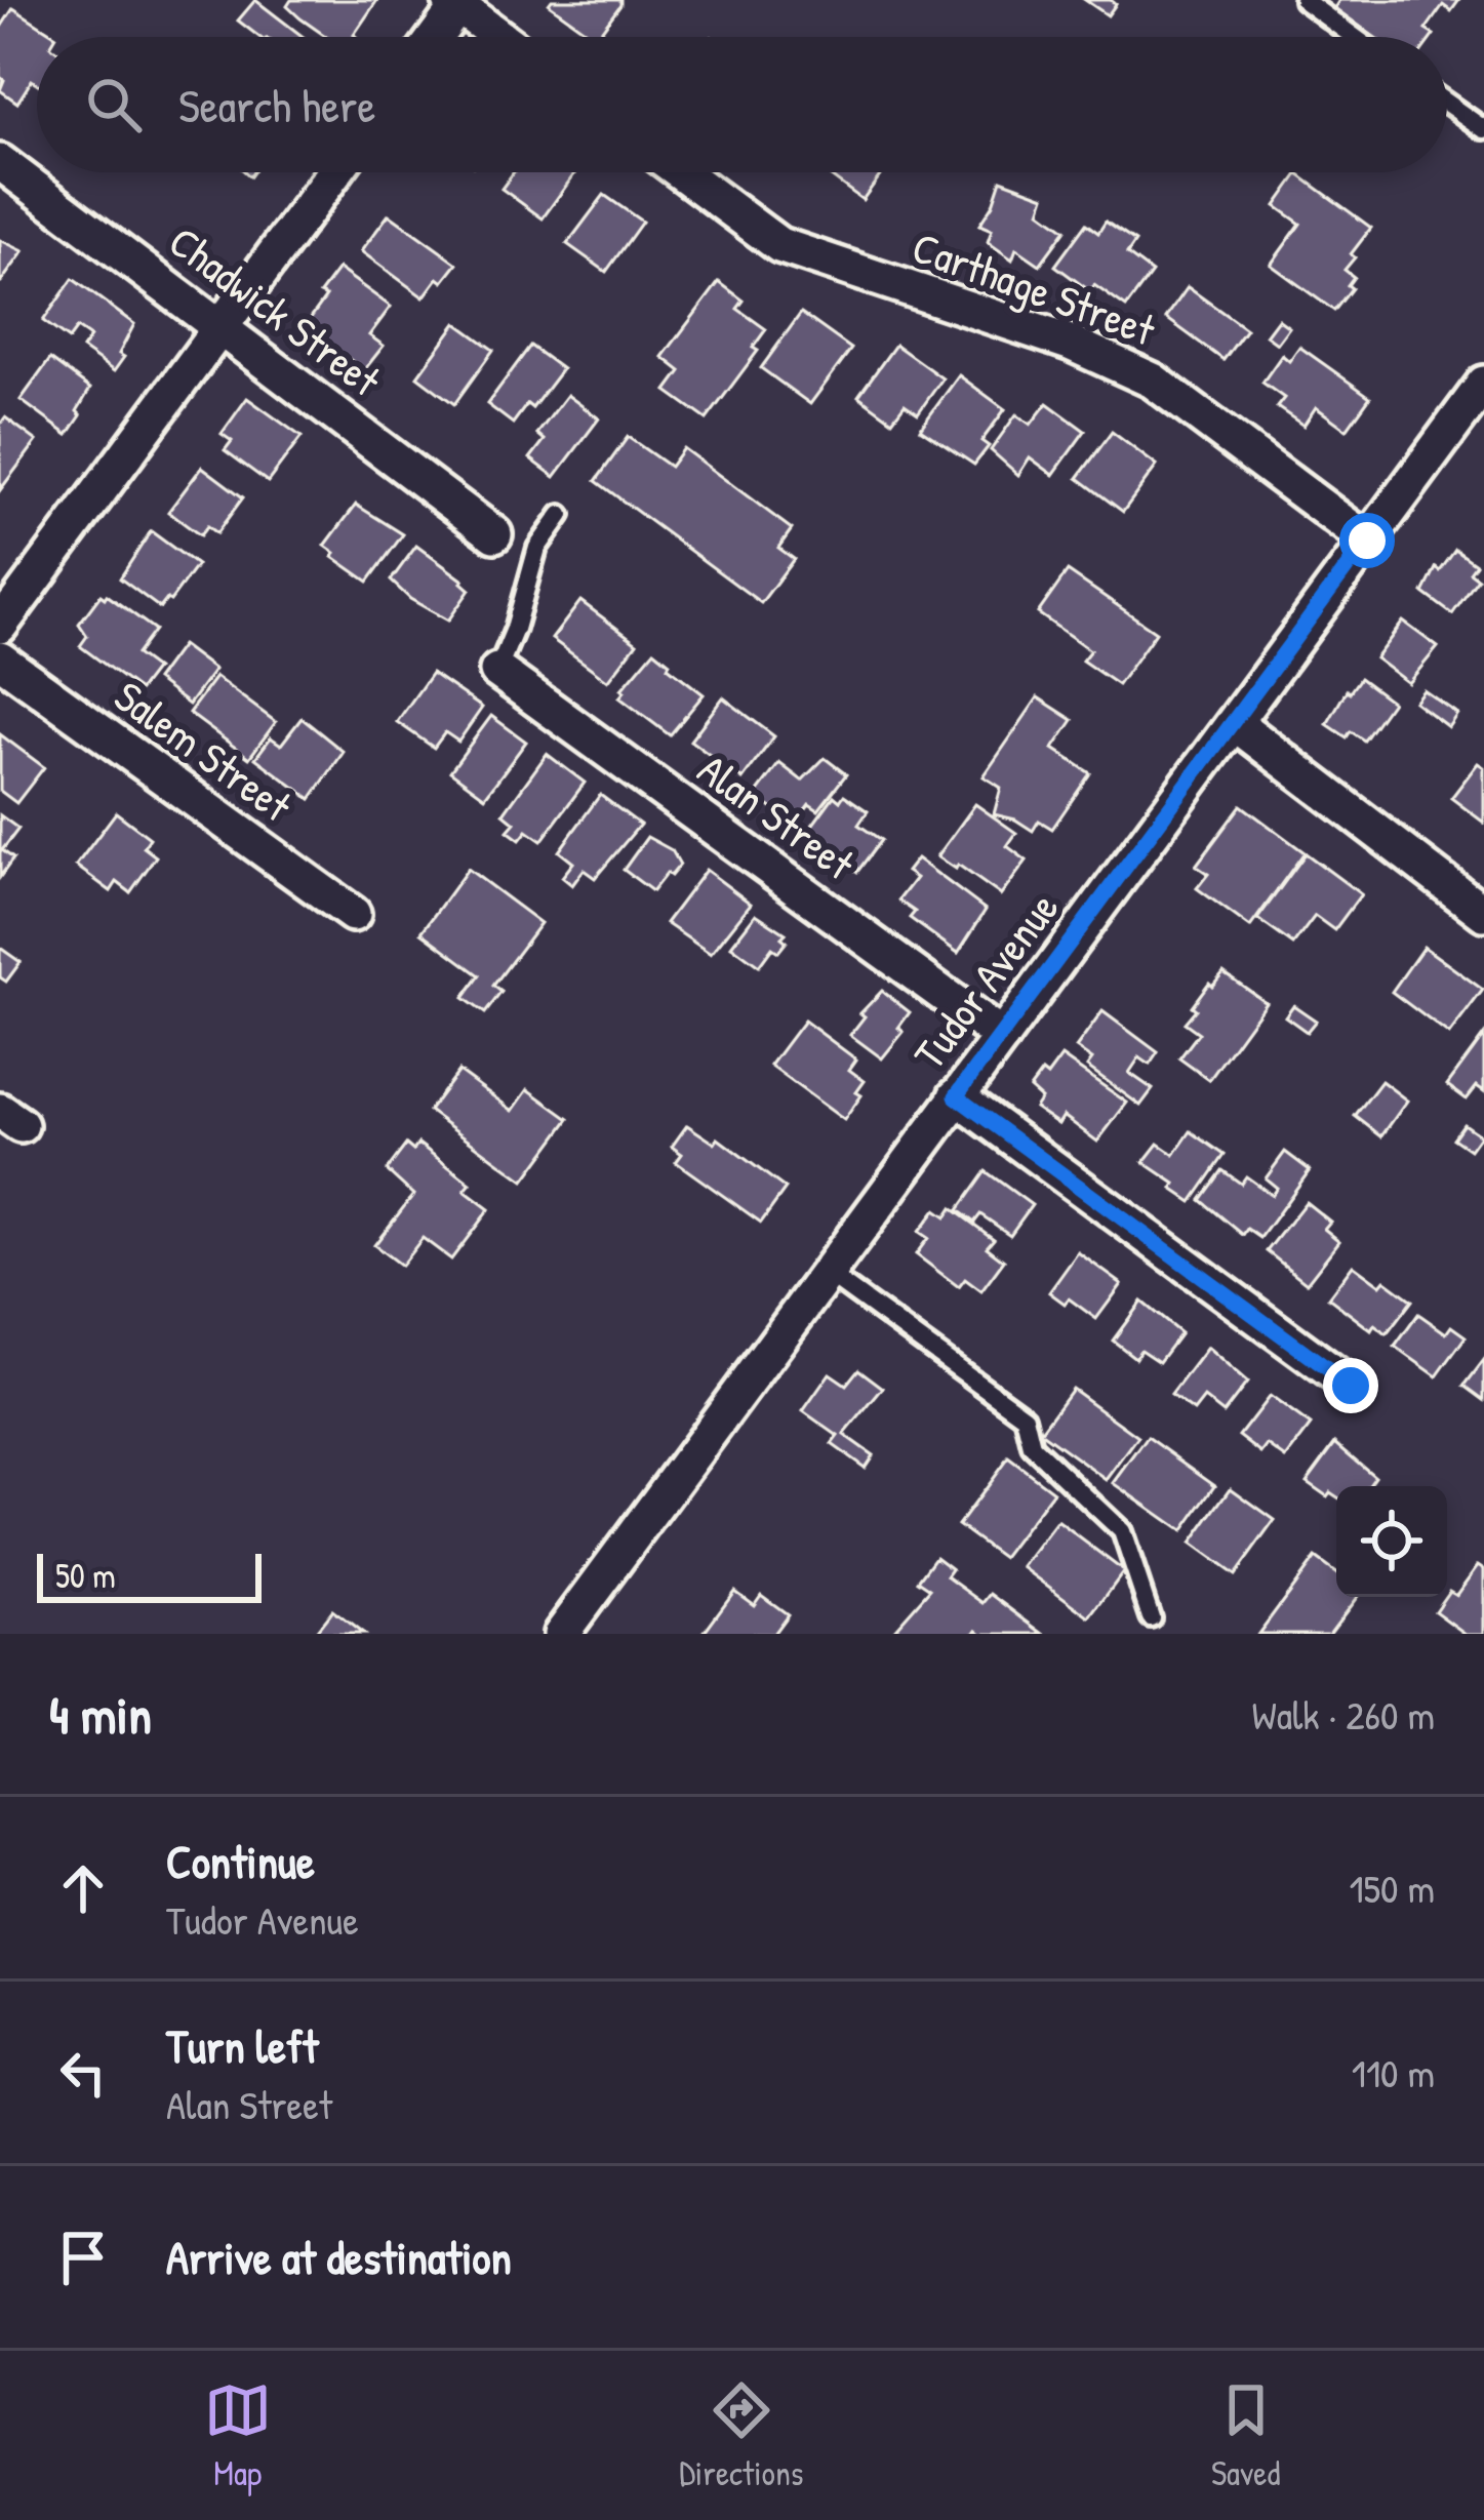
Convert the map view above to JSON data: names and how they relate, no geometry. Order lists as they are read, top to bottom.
{
  "streets": {
    "street": [
      "Carthage Street",
      "Chadwick Street",
      "Salem Street",
      "Alan Street",
      "Tudor Avenue"
    ]
  },
  "crossings": [
    ["Carthage Street", "Tudor Avenue"],
    ["Alan Street", "Tudor Avenue"]
  ],
  "scale_bar": "50 m",
  "page": {
    "search": "Search here",
    "scale": "50 m",
    "heading": ["4 min", "Walk · 260 m"],
    "list": [
      ["Continue", "Tudor Avenue", "150 m"],
      ["Turn left", "Alan Street", "110 m"],
      "Arrive at destination"
    ],
    "nav": ["Map", "Directions", "Saved"]
  }
}
